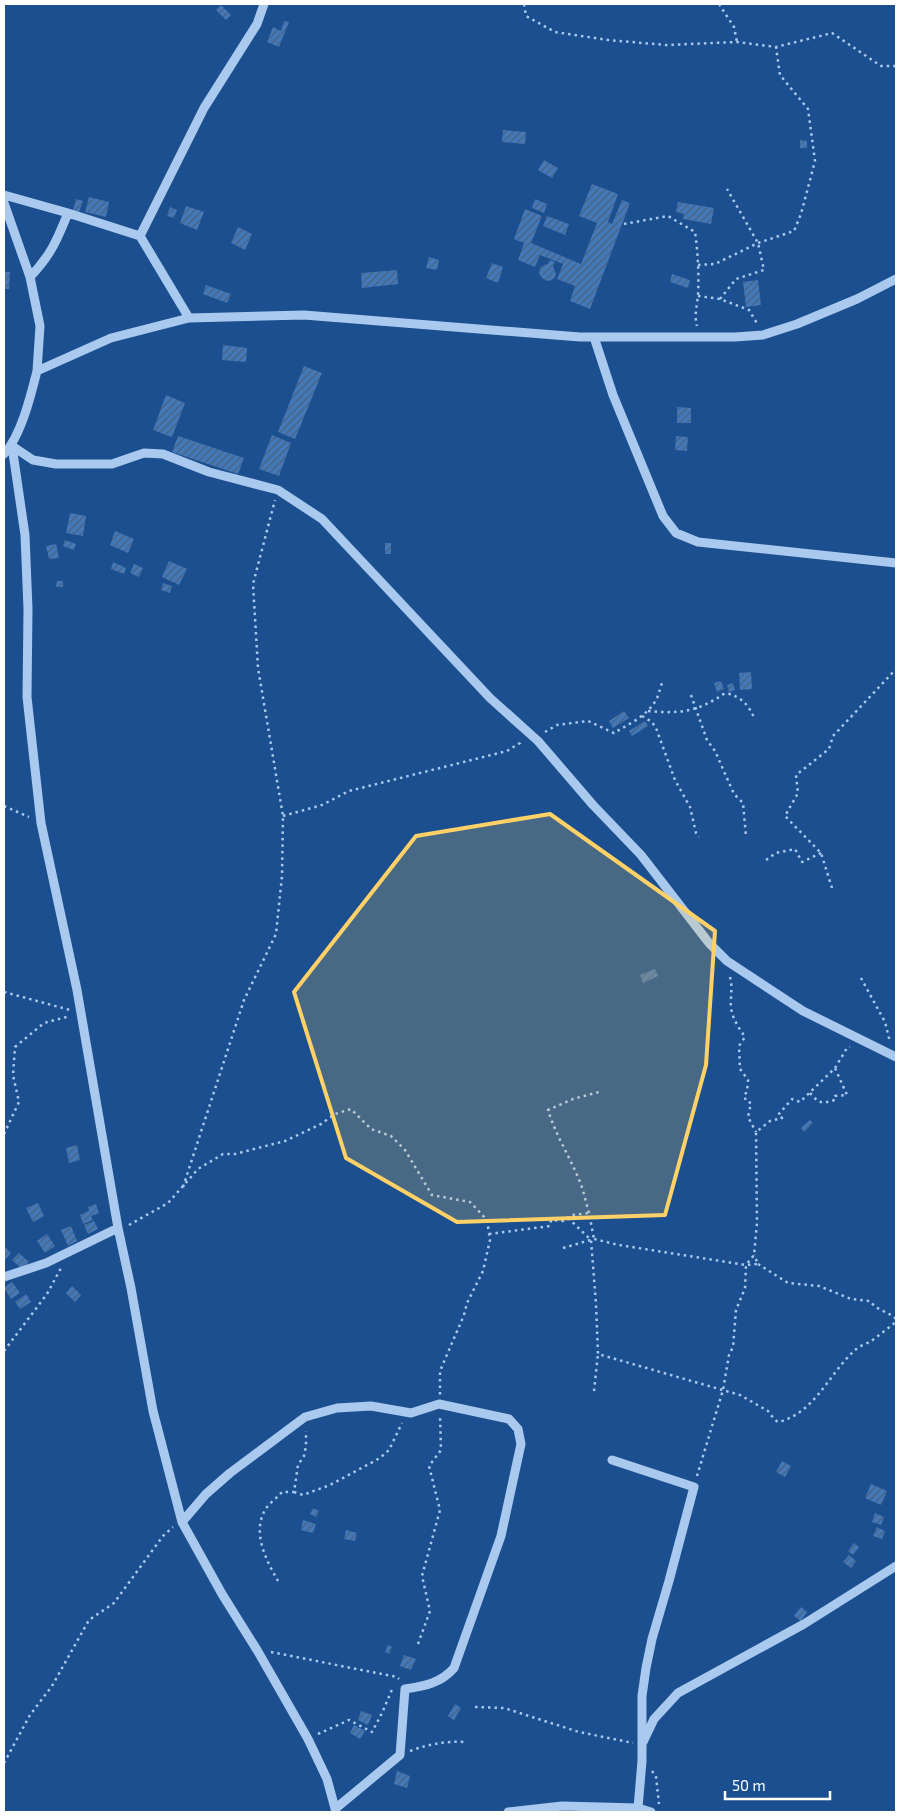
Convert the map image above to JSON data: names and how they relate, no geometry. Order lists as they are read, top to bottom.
{
  "scale_bar": "50 m"
}
